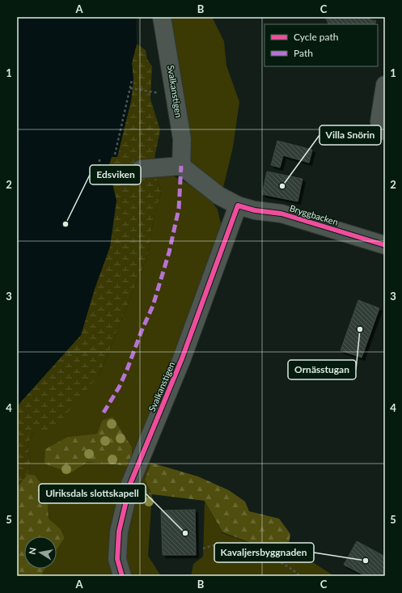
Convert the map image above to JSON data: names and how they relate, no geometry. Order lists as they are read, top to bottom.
{
  "streets": {
    "lane": ["Svalkanstigen", "Bryggbacken"]
  },
  "crossings": [
    ["Svalkanstigen", "Bryggbacken"]
  ],
  "places": [
    "Villa Snörin",
    "Edsviken",
    "Ornässtugan",
    "Ulriksdals slottskapell",
    "Kavaljersbyggnaden"
  ],
  "legend": ["Cycle path", "Path"],
  "north": "left",
  "grid": {
    "columns": ["A", "B", "C"],
    "rows": [
      "1",
      "2",
      "3",
      "4",
      "5"
    ]
  }
}
